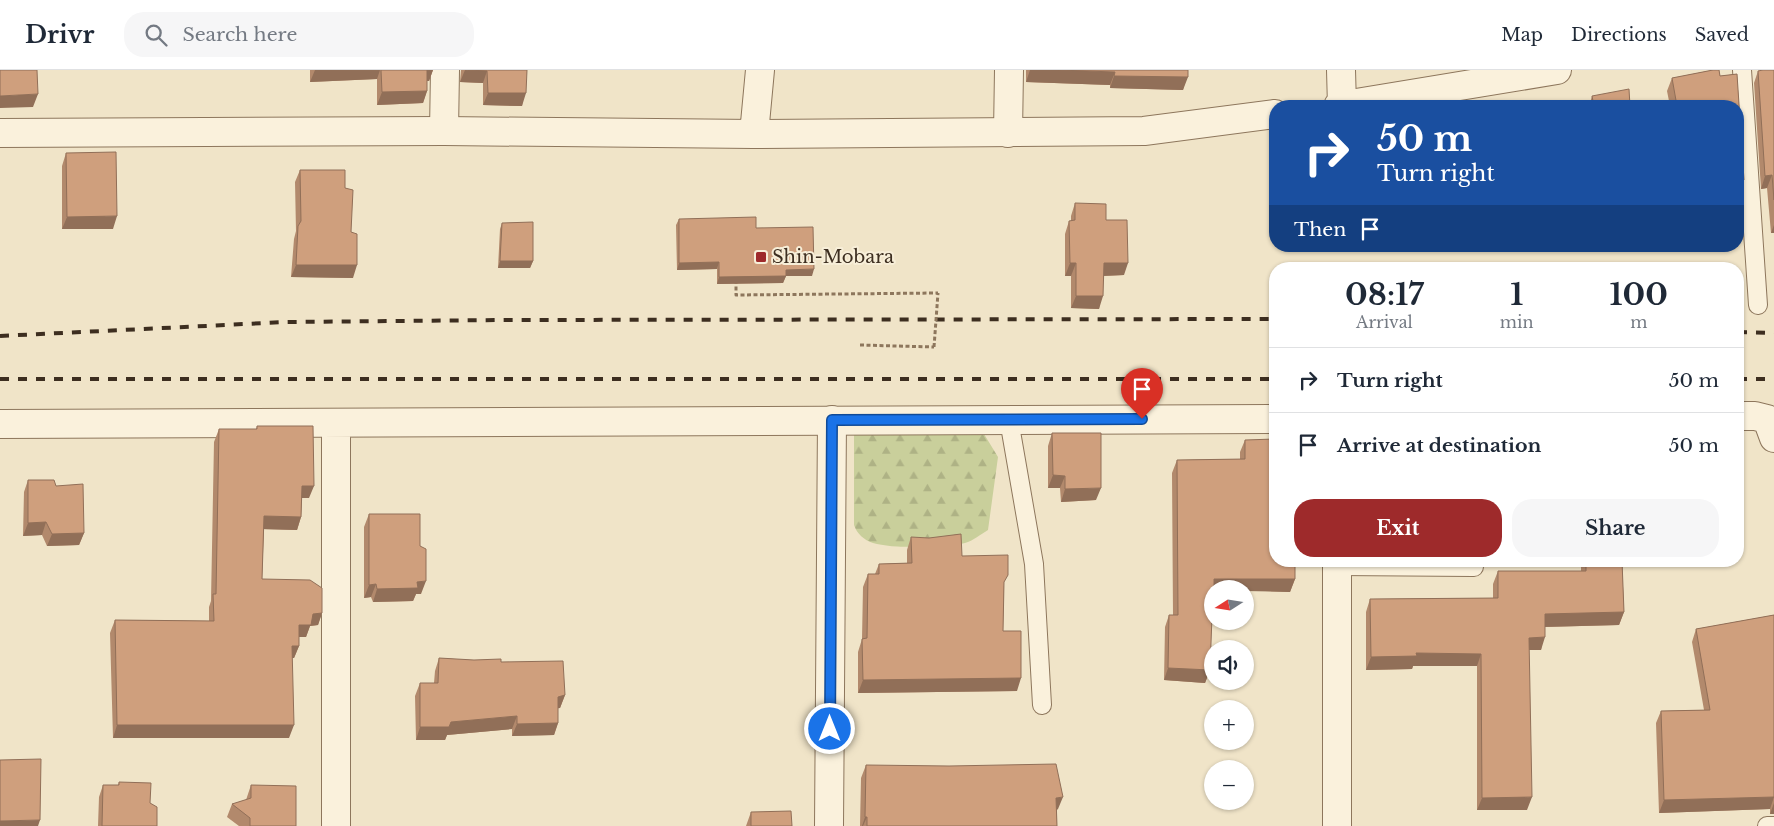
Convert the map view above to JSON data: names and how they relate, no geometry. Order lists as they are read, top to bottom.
{
  "places": {
    "transit": ["Shin-Mobara"]
  },
  "north": "left",
  "page": {
    "header": "Drivr",
    "search": "Search here",
    "nav": ["Map", "Directions", "Saved"],
    "turn": ["50 m", "Turn right"],
    "then": "Then",
    "eta": [
      "08:17",
      "Arrival",
      "1",
      "min",
      "100",
      "m"
    ],
    "list": [
      {
        "name": "Turn right",
        "value": "50 m"
      },
      {
        "name": "Arrive at destination",
        "value": "50 m"
      }
    ],
    "buttons": ["Exit", "Share"],
    "map_buttons": ["+", "−"]
  }
}
